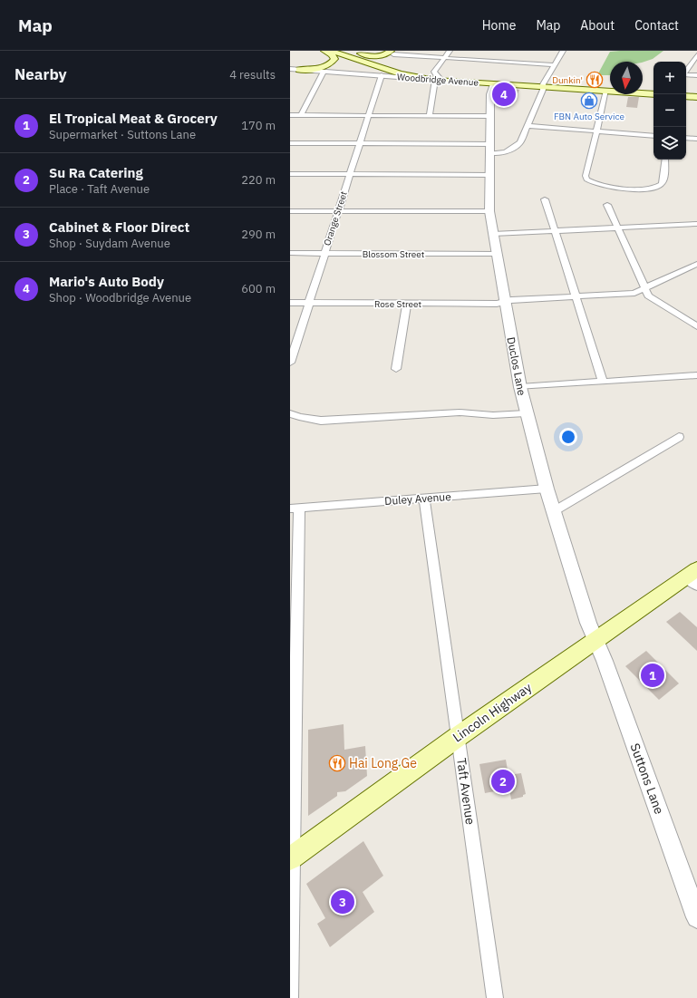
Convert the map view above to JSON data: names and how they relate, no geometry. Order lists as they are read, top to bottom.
{
  "streets": {
    "main road": ["Woodbridge Avenue", "Lincoln Highway"],
    "street": [
      "Orange Street",
      "Blossom Street",
      "Rose Street",
      "Duclos Lane",
      "Duley Avenue",
      "Suttons Lane",
      "Taft Avenue"
    ]
  },
  "crossings": [
    ["Woodbridge Avenue", "Orange Street"],
    ["Woodbridge Avenue", "Duclos Lane"],
    ["Orange Street", "Blossom Street"],
    ["Orange Street", "Rose Street"],
    ["Blossom Street", "Duclos Lane"],
    ["Rose Street", "Duclos Lane"],
    ["Duclos Lane", "Duley Avenue"],
    ["Duclos Lane", "Lincoln Highway"],
    ["Duclos Lane", "Suttons Lane"],
    ["Duley Avenue", "Taft Avenue"],
    ["Lincoln Highway", "Suttons Lane"],
    ["Lincoln Highway", "Taft Avenue"]
  ],
  "places": {
    "restaurant": ["Dunkin'", "Hai Long Ge"],
    "shop": ["FBN Auto Service"]
  },
  "north": "bottom",
  "page": {
    "header": "Map",
    "nav": [
      "Home",
      "Map",
      "About",
      "Contact"
    ],
    "heading": ["Nearby", "4 results"],
    "map_buttons": ["+", "−"],
    "pins": [
      "4",
      "1",
      "2",
      "3"
    ],
    "list": [
      {
        "mark": "1",
        "name": "El Tropical Meat & Grocery",
        "note": "Supermarket · Suttons Lane",
        "value": "170 m"
      },
      {
        "mark": "2",
        "name": "Su Ra Catering",
        "note": "Place · Taft Avenue",
        "value": "220 m"
      },
      {
        "mark": "3",
        "name": "Cabinet & Floor Direct",
        "note": "Shop · Suydam Avenue",
        "value": "290 m"
      },
      {
        "mark": "4",
        "name": "Mario's Auto Body",
        "note": "Shop · Woodbridge Avenue",
        "value": "600 m"
      }
    ]
  }
}
